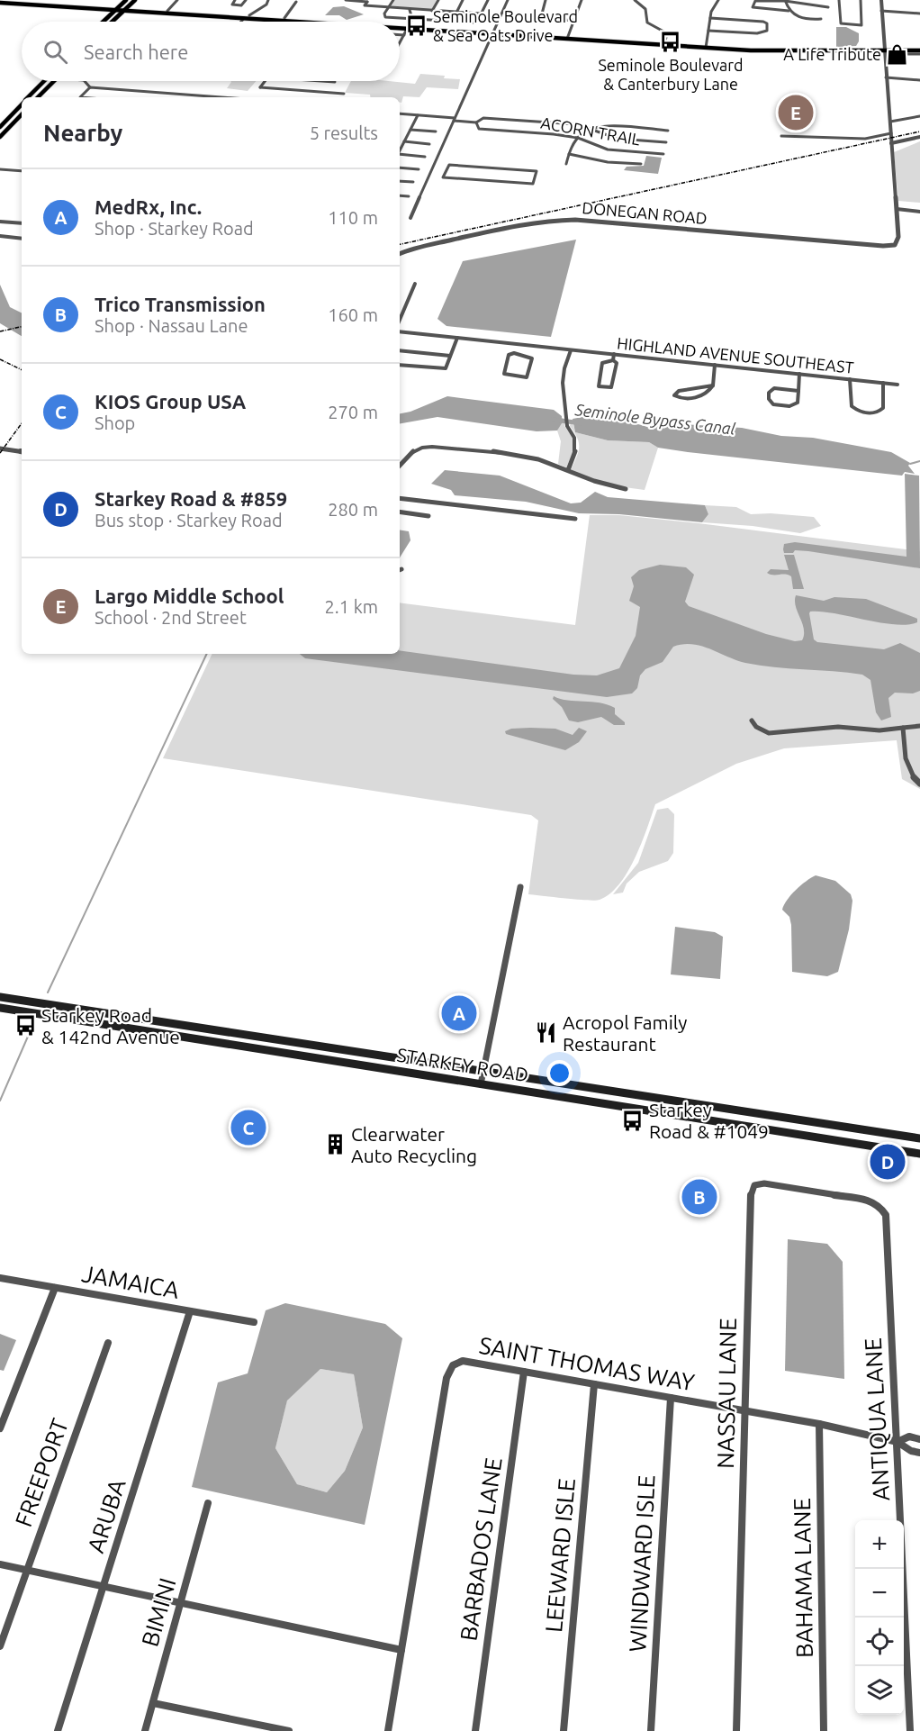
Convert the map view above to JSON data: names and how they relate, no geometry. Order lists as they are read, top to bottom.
{
  "streets": {
    "main road": ["STARKEY ROAD"],
    "street": [
      "ACORN TRAIL",
      "DONEGAN ROAD",
      "HIGHLAND AVENUE SOUTHEAST",
      "JAMAICA",
      "SAINT THOMAS WAY",
      "NASSAU LANE",
      "ANTIQUA LANE",
      "FREEPORT",
      "ARUBA",
      "BARBADOS LANE",
      "LEEWARD ISLE",
      "WINDWARD ISLE",
      "BAHAMA LANE",
      "BIMINI"
    ]
  },
  "crossings": [
    ["JAMAICA", "ARUBA"],
    ["SAINT THOMAS WAY", "NASSAU LANE"],
    ["SAINT THOMAS WAY", "ANTIQUA LANE"],
    ["SAINT THOMAS WAY", "BARBADOS LANE"],
    ["SAINT THOMAS WAY", "LEEWARD ISLE"],
    ["SAINT THOMAS WAY", "WINDWARD ISLE"],
    ["SAINT THOMAS WAY", "BAHAMA LANE"],
    ["NASSAU LANE", "ANTIQUA LANE"]
  ],
  "water": ["Seminole Bypass Canal"],
  "places": {
    "bus stop": [
      "Seminole Boulevard & Sea Oats Drive",
      "Seminole Boulevard & Canterbury Lane",
      "Starkey Road & 142nd Avenue",
      "Starkey Road & #1049"
    ],
    "shop": ["A Life Tribute"],
    "restaurant": ["Acropol Family Restaurant"],
    "building": ["Clearwater Auto Recycling"]
  },
  "page": {
    "search": "Search here",
    "pins": [
      "E",
      "A",
      "C",
      "D",
      "B"
    ],
    "heading": ["Nearby", "5 results"],
    "list": [
      {
        "mark": "A",
        "name": "MedRx, Inc.",
        "note": "Shop · Starkey Road",
        "value": "110 m"
      },
      {
        "mark": "B",
        "name": "Trico Transmission",
        "note": "Shop · Nassau Lane",
        "value": "160 m"
      },
      {
        "mark": "C",
        "name": "KIOS Group USA",
        "note": "Shop",
        "value": "270 m"
      },
      {
        "mark": "D",
        "name": "Starkey Road & #859",
        "note": "Bus stop · Starkey Road",
        "value": "280 m"
      },
      {
        "mark": "E",
        "name": "Largo Middle School",
        "note": "School · 2nd Street",
        "value": "2.1 km"
      }
    ],
    "map_buttons": ["+", "−"]
  }
}
